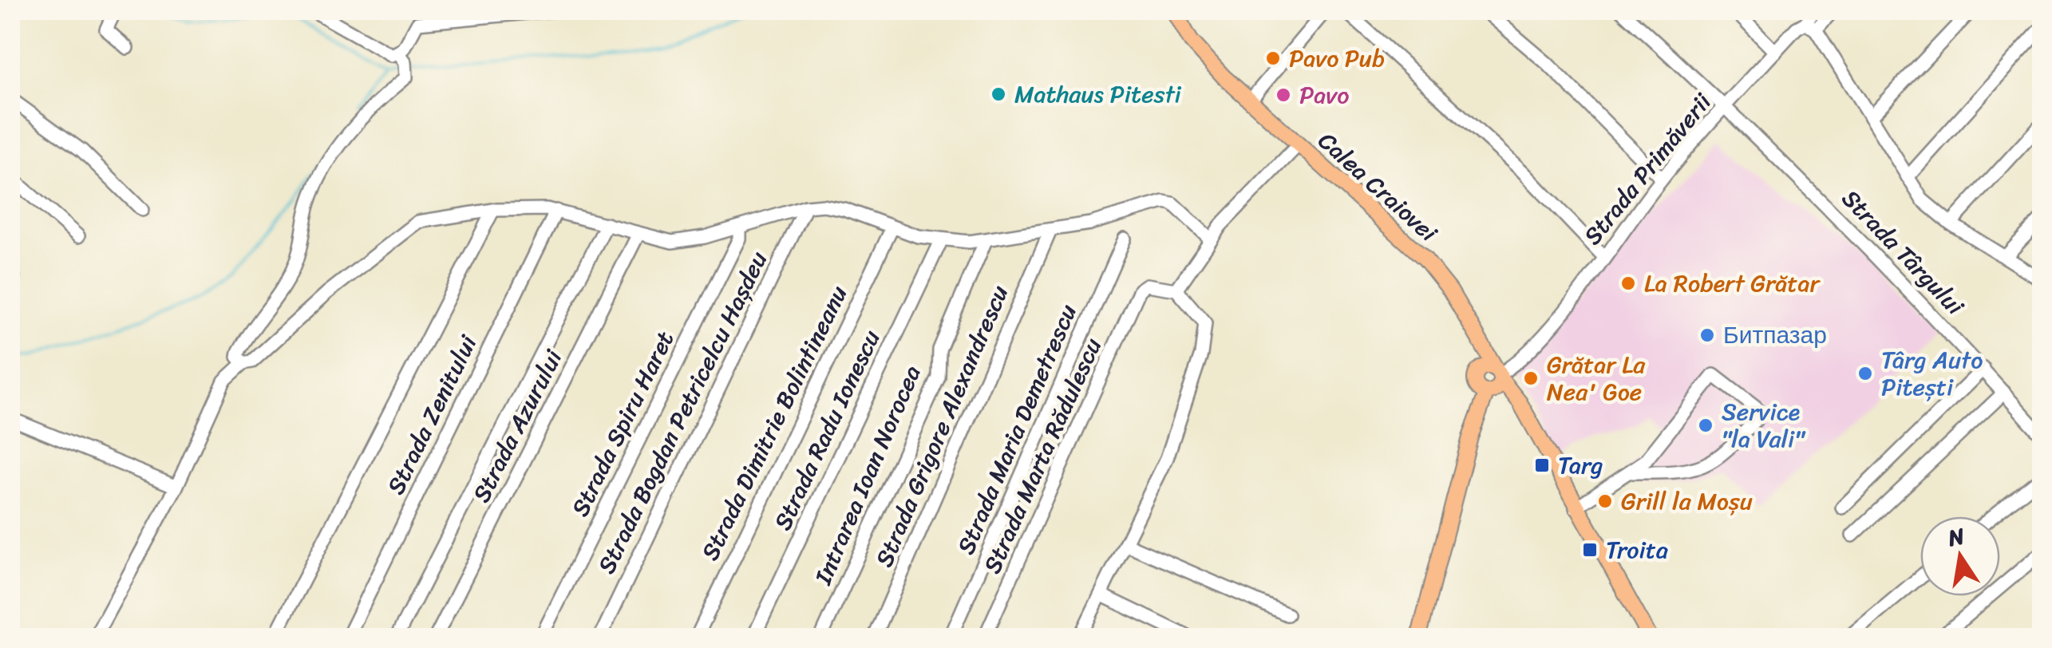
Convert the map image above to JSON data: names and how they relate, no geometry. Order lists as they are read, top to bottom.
{
  "streets": {
    "main road": ["Calea Craiovei"],
    "street": [
      "Strada Primăverii",
      "Strada Târgului",
      "Strada Bogdan Petricelcu Hașdeu",
      "Strada Zenitului",
      "Strada Dimitrie Bolintineanu",
      "Strada Spiru Haret",
      "Strada Azurului",
      "Strada Grigore Alexandrescu",
      "Strada Maria Demetrescu",
      "Strada Radu Ionescu",
      "Strada Marta Rădulescu",
      "Intrarea Ioan Norocea"
    ]
  },
  "crossings": [
    ["Strada Primăverii", "Calea Craiovei"],
    ["Strada Primăverii", "Strada Târgului"]
  ],
  "places": {
    "other": [
      "Pavo Pub",
      "Mathaus Pitesti",
      "Pavo",
      "La Robert Grătar",
      "Битпазар",
      "Târg Auto Pitești",
      "Grătar La Nea' Goe",
      "Service \"la Vali\"",
      "Grill la Moșu"
    ],
    "transit": ["Targ", "Troita"]
  },
  "north": "top"
}
